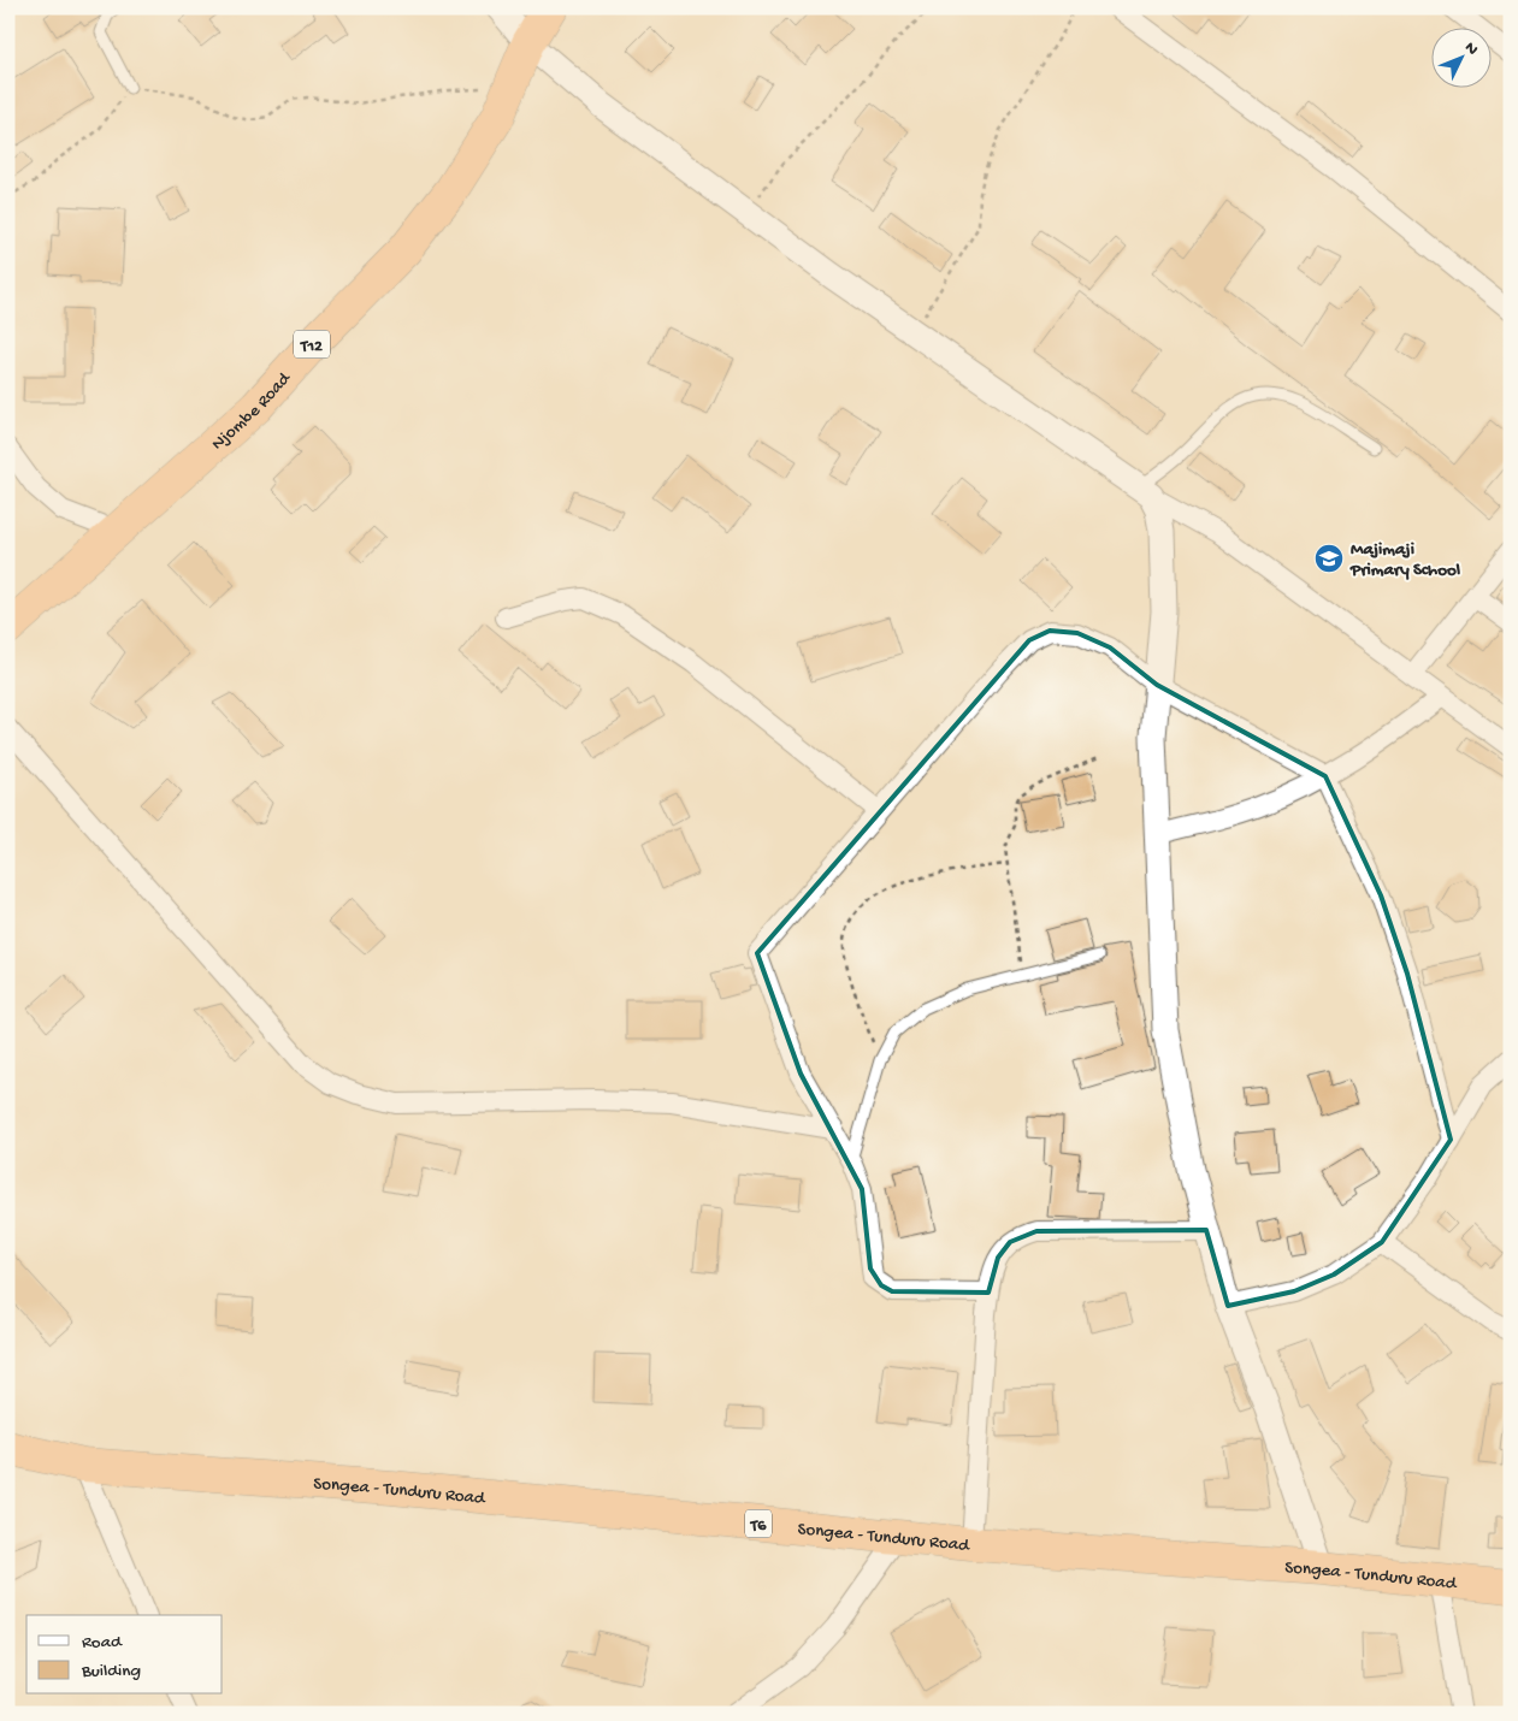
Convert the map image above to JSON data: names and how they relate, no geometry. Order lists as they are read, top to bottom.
{
  "streets": {
    "highway": [
      "T12",
      "Njombe Road",
      "Songea - Tunduru Road",
      "T6"
    ]
  },
  "places": {
    "school or university": ["Majimaji Primary School"]
  },
  "legend": ["Road", "Building"],
  "north": "top right"
}
